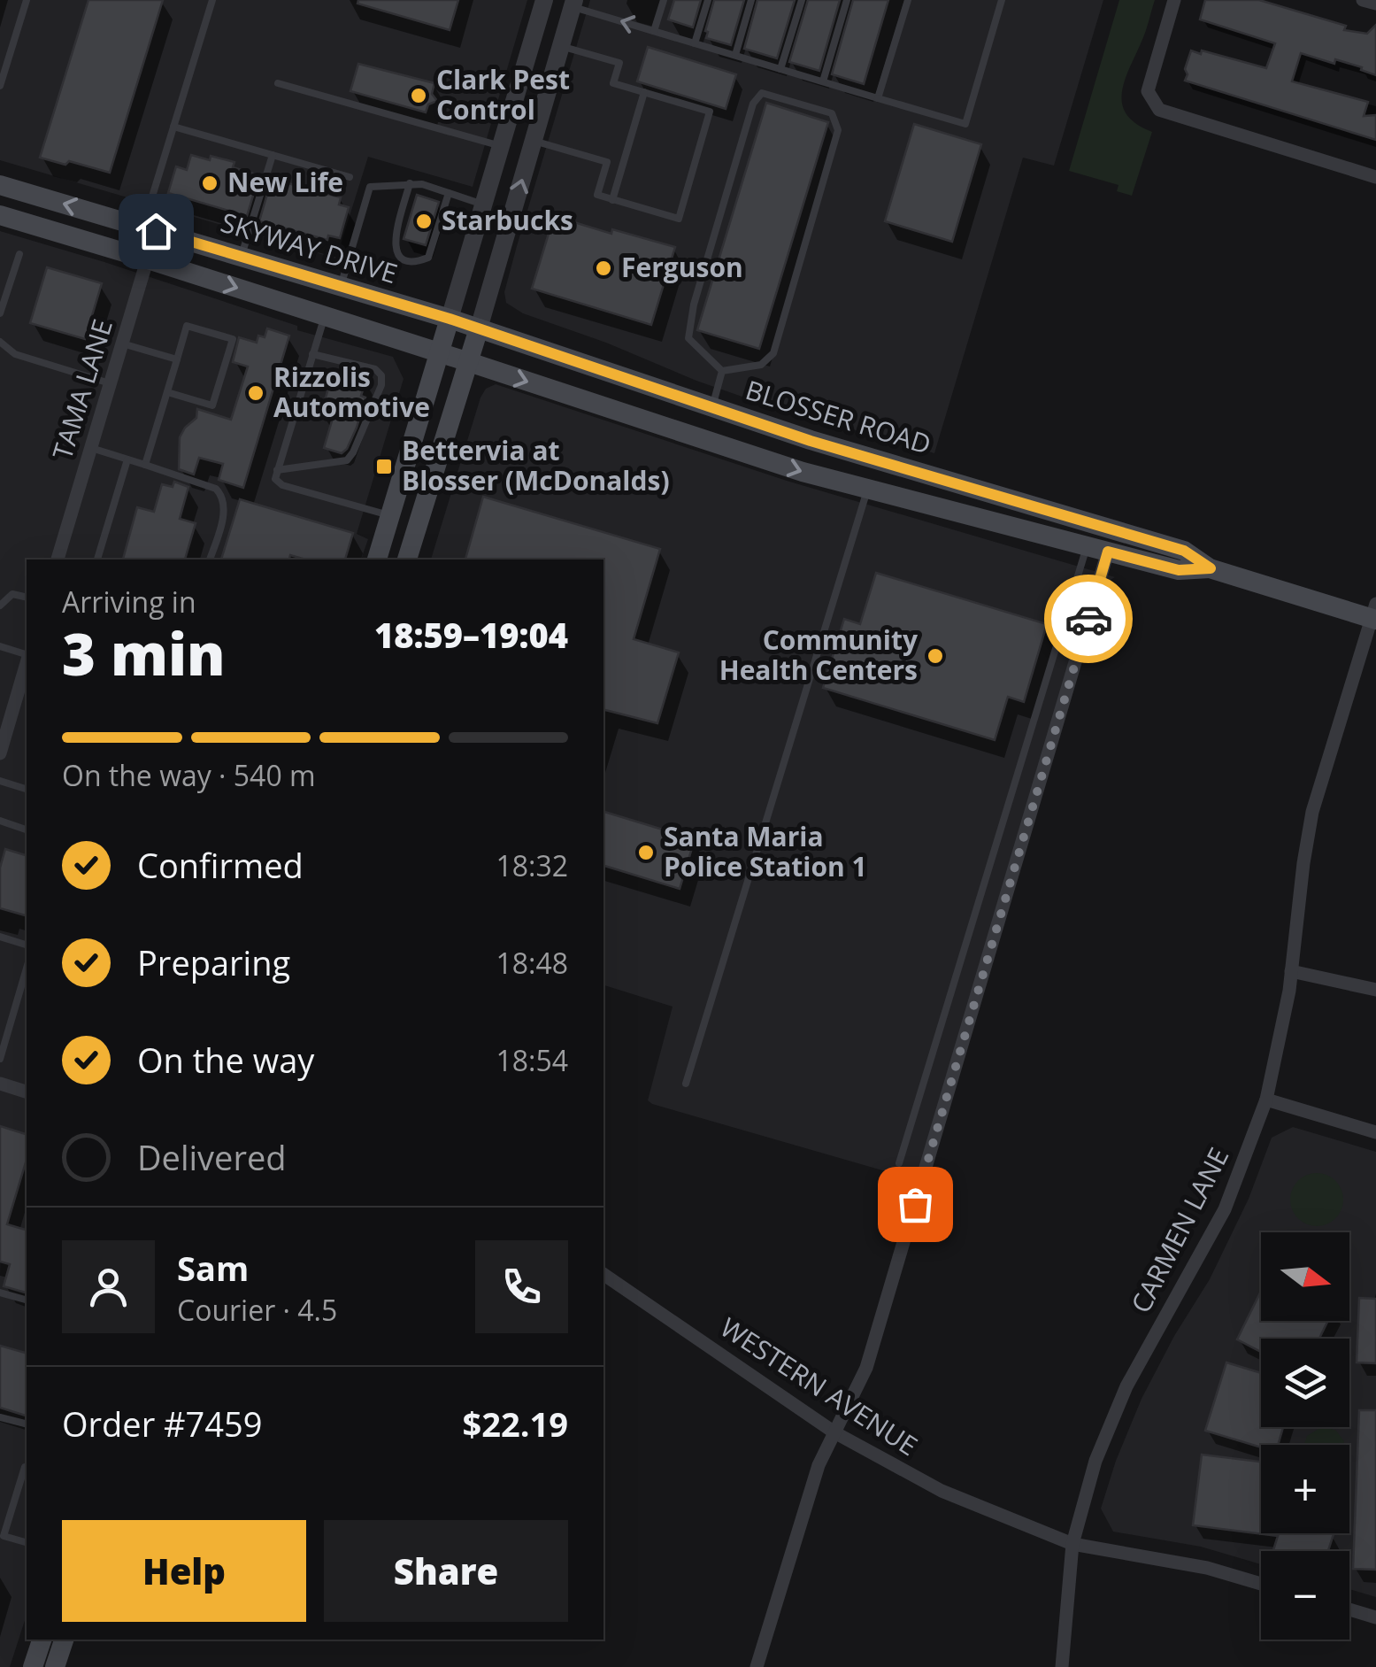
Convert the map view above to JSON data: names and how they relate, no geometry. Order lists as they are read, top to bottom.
{
  "streets": {
    "main road": ["SKYWAY DRIVE", "BLOSSER ROAD"],
    "street": ["TAMA LANE", "CARMEN LANE", "WESTERN AVENUE"]
  },
  "crossings": [
    ["SKYWAY DRIVE", "TAMA LANE"],
    ["SKYWAY DRIVE", "BLOSSER ROAD"],
    ["BLOSSER ROAD", "CARMEN LANE"],
    ["CARMEN LANE", "WESTERN AVENUE"]
  ],
  "places": {
    "other": [
      "Clark Pest Control",
      "New Life",
      "Starbucks",
      "Ferguson",
      "Rizzolis Automotive",
      "Community Health Centers",
      "Santa Maria Police Station 1"
    ],
    "transit": ["Bettervia at Blosser (McDonalds)"]
  },
  "north": "right",
  "page": {
    "heading": ["3 min", "Arriving in", "18:59–19:04"],
    "panel": [
      "Sam",
      "Courier · 4.5",
      "Order #7459",
      "$22.19"
    ],
    "bar": "On the way · 540 m",
    "list": [
      ["Confirmed", "18:32"],
      ["Preparing", "18:48"],
      ["On the way", "18:54"],
      "Delivered"
    ],
    "map_buttons": ["+", "−"],
    "buttons": ["Help", "Share"]
  }
}
